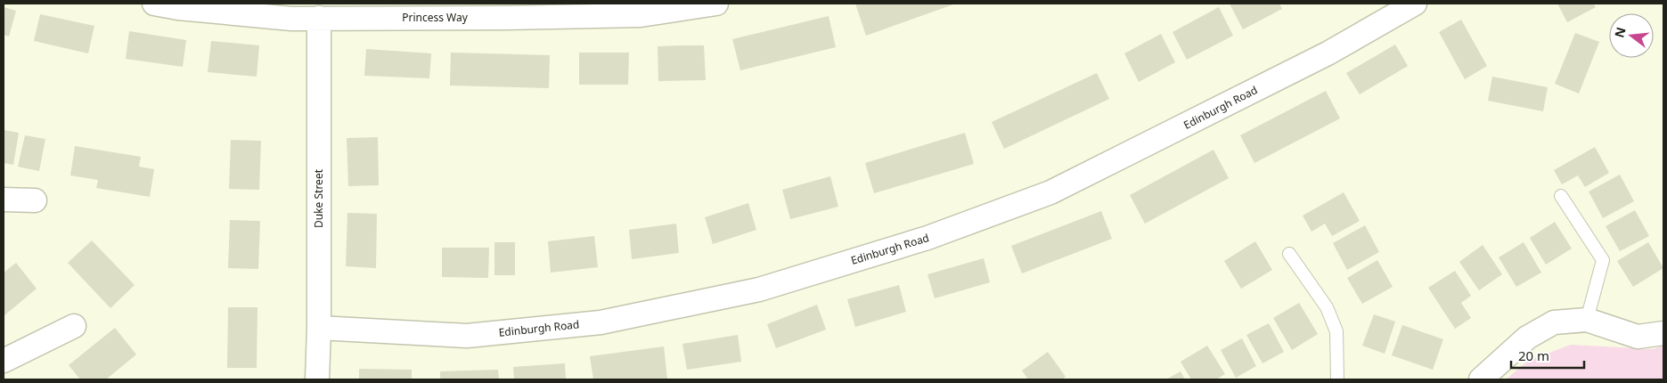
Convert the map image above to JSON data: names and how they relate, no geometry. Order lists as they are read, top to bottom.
{
  "streets": {
    "street": ["Princess Way", "Edinburgh Road", "Duke Street"]
  },
  "crossings": [
    ["Princess Way", "Duke Street"],
    ["Edinburgh Road", "Duke Street"]
  ],
  "scale_bar": "20 m",
  "north": "left"
}
